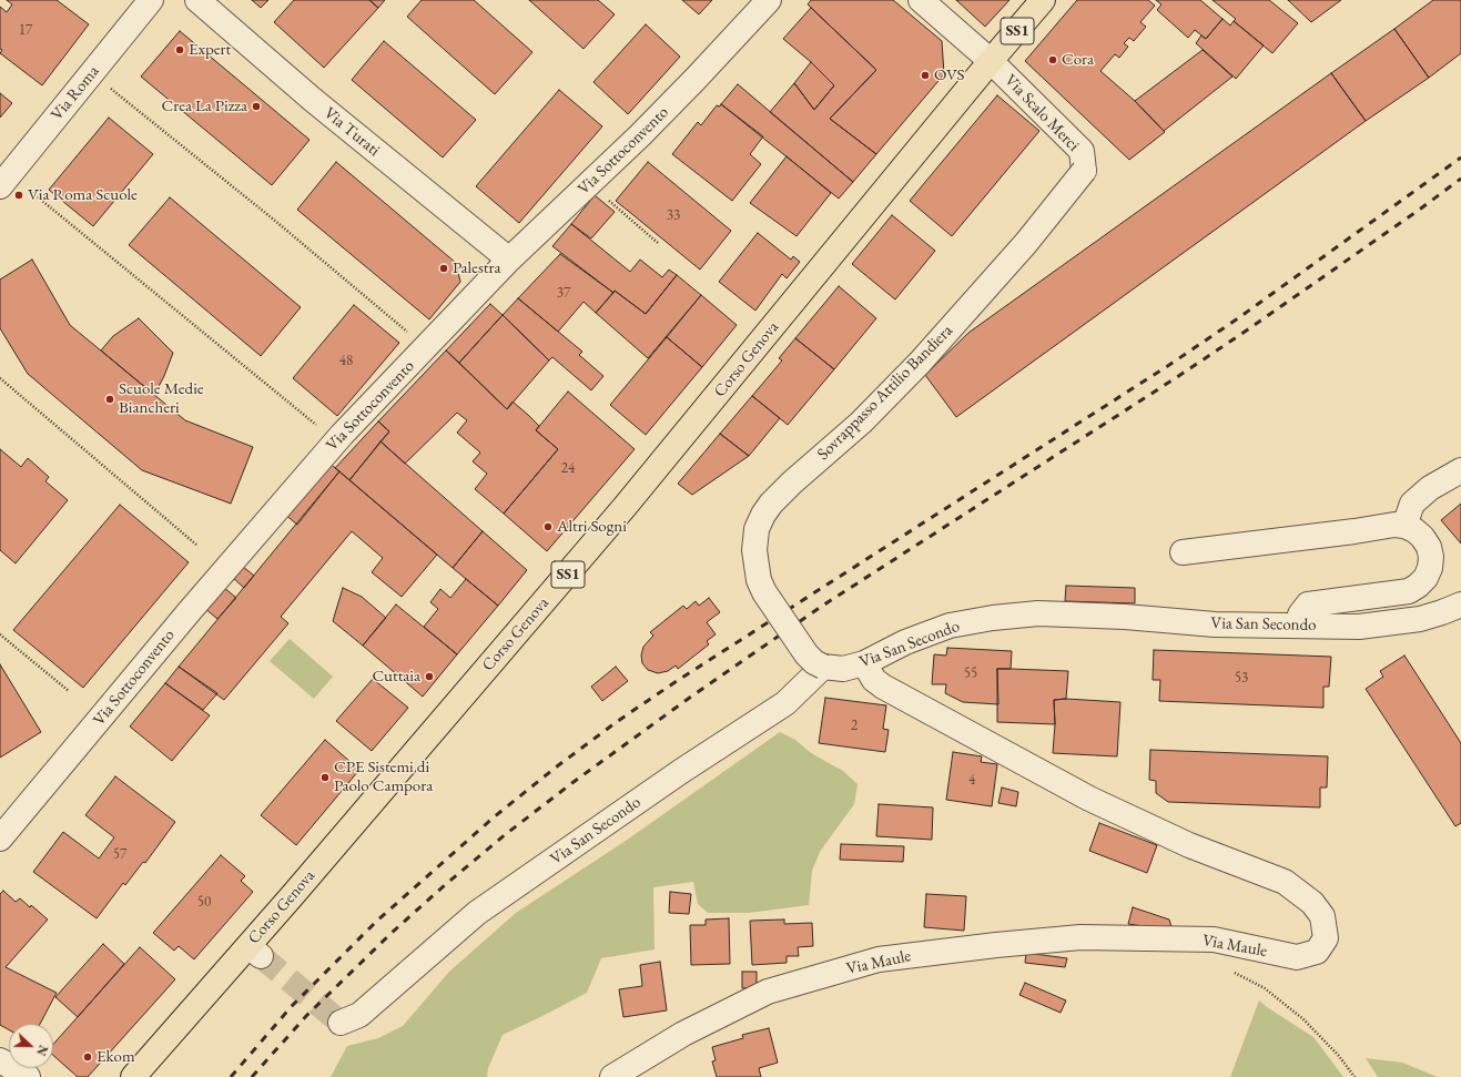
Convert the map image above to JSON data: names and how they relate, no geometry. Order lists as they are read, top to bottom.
{
  "streets": {
    "main road": ["SS1", "Corso Genova"],
    "street": [
      "Via Roma",
      "Via Scalo Merci",
      "Via Turati",
      "Via Sottoconvento",
      "Sovrappasso Attilio Bandiera",
      "Via San Secondo",
      "Via Maule"
    ]
  },
  "crossings": [
    ["SS1", "Via Scalo Merci"],
    ["SS1", "Corso Genova"],
    ["Via Scalo Merci", "Corso Genova"],
    ["Via Scalo Merci", "Sovrappasso Attilio Bandiera"],
    ["Via Turati", "Via Sottoconvento"],
    ["Sovrappasso Attilio Bandiera", "Via San Secondo"],
    ["Via San Secondo", "Via Maule"]
  ],
  "places": [
    "Expert",
    "Cora",
    "OVS",
    "Crea La Pizza",
    "Via Roma Scuole",
    "Palestra",
    "Scuole Medie Biancheri",
    "Altri Sogni",
    "Cuttaia",
    "CPE Sistemi di Paolo Campora",
    "Ekom"
  ],
  "house_numbers": [
    "17",
    "33",
    "37",
    "48",
    "24",
    "55",
    "53",
    "2",
    "4",
    "57",
    "50"
  ],
  "north": "right"
}
